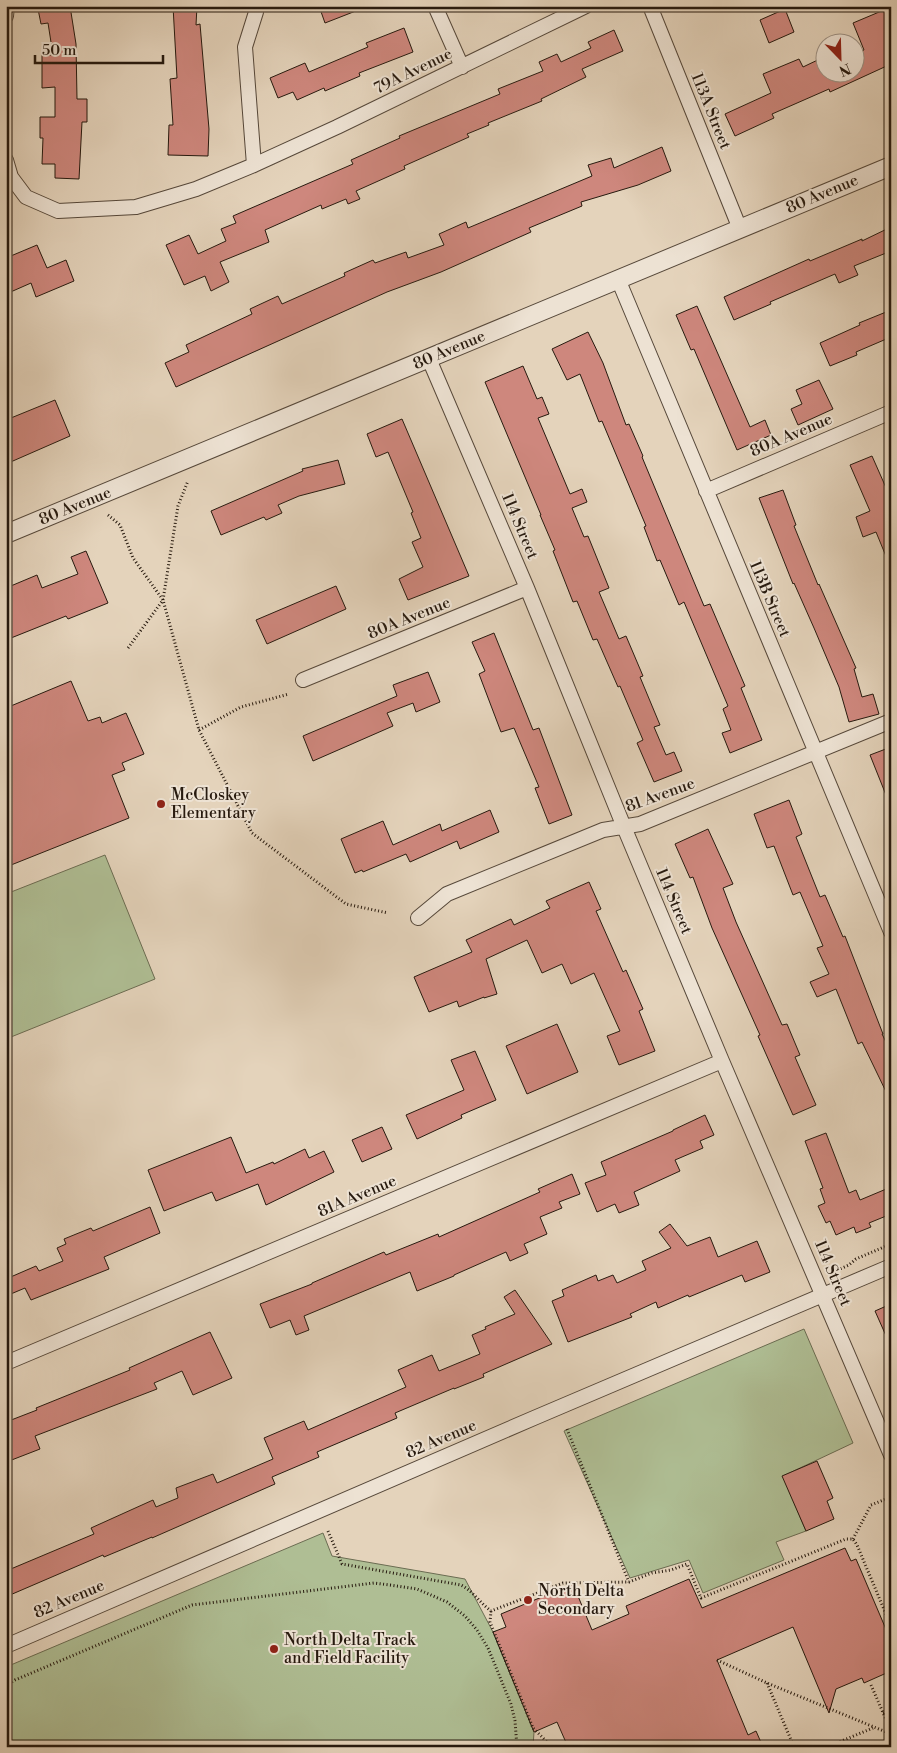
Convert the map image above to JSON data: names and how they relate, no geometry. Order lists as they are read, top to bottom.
{
  "streets": {
    "street": [
      "79A Avenue",
      "113A Street",
      "80 Avenue",
      "80A Avenue",
      "114 Street",
      "113B Street",
      "81 Avenue",
      "81A Avenue",
      "82 Avenue"
    ]
  },
  "crossings": [
    ["113A Street", "80 Avenue"],
    ["80 Avenue", "114 Street"],
    ["80 Avenue", "113B Street"],
    ["80A Avenue", "114 Street"],
    ["80A Avenue", "113B Street"],
    ["114 Street", "81 Avenue"],
    ["114 Street", "81A Avenue"],
    ["114 Street", "82 Avenue"],
    ["113B Street", "81 Avenue"]
  ],
  "places": ["McCloskey Elementary", "North Delta Secondary", "North Delta Track and Field Facility"],
  "scale_bar": "50 m",
  "north": "bottom right"
}
